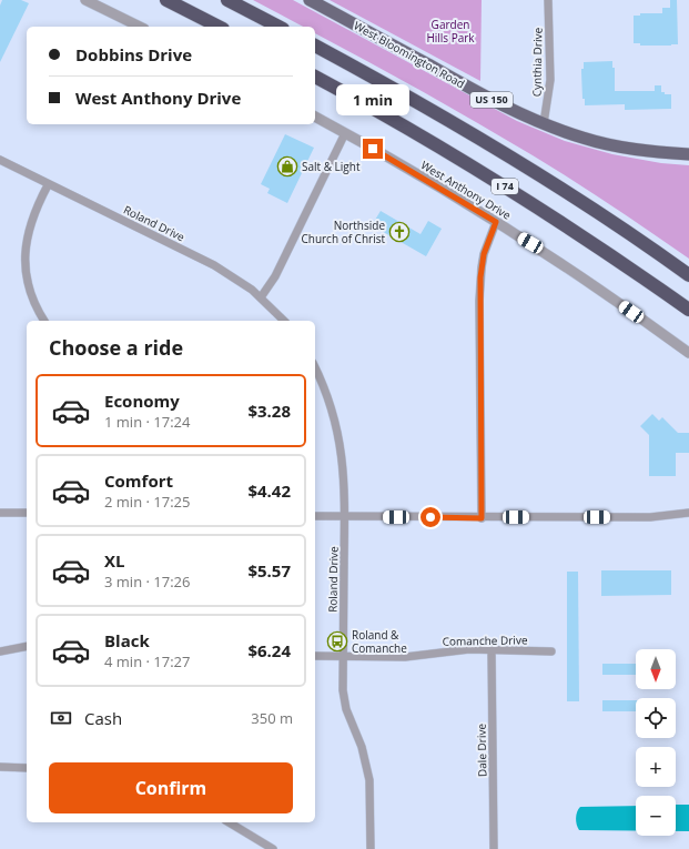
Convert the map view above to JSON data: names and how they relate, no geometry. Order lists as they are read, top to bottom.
{
  "streets": {
    "highway": ["I 74"],
    "main road": ["West Bloomington Road", "US 150"],
    "street": [
      "Cynthia Drive",
      "West Anthony Drive",
      "Roland Drive",
      "Comanche Drive",
      "Dale Drive"
    ]
  },
  "crossings": [
    ["West Bloomington Road", "Cynthia Drive"],
    ["Roland Drive", "Comanche Drive"],
    ["Comanche Drive", "Dale Drive"]
  ],
  "parks": ["Garden Hills Park"],
  "places": {
    "shop": ["Salt & Light"],
    "church": ["Northside Church of Christ"],
    "bus stop": ["Roland & Comanche"]
  },
  "north": "bottom",
  "page": {
    "banner": ["Dobbins Drive", "West Anthony Drive"],
    "bubble": "1 min",
    "heading": "Choose a ride",
    "list": [
      {
        "name": "Economy",
        "note": "1 min · 17:24",
        "value": "$3.28"
      },
      {
        "name": "Comfort",
        "note": "2 min · 17:25",
        "value": "$4.42"
      },
      {
        "name": "XL",
        "note": "3 min · 17:26",
        "value": "$5.57"
      },
      {
        "name": "Black",
        "note": "4 min · 17:27",
        "value": "$6.24"
      }
    ],
    "map_buttons": ["+", "−"],
    "pay": ["Cash", "350 m"],
    "buttons": "Confirm"
  }
}
